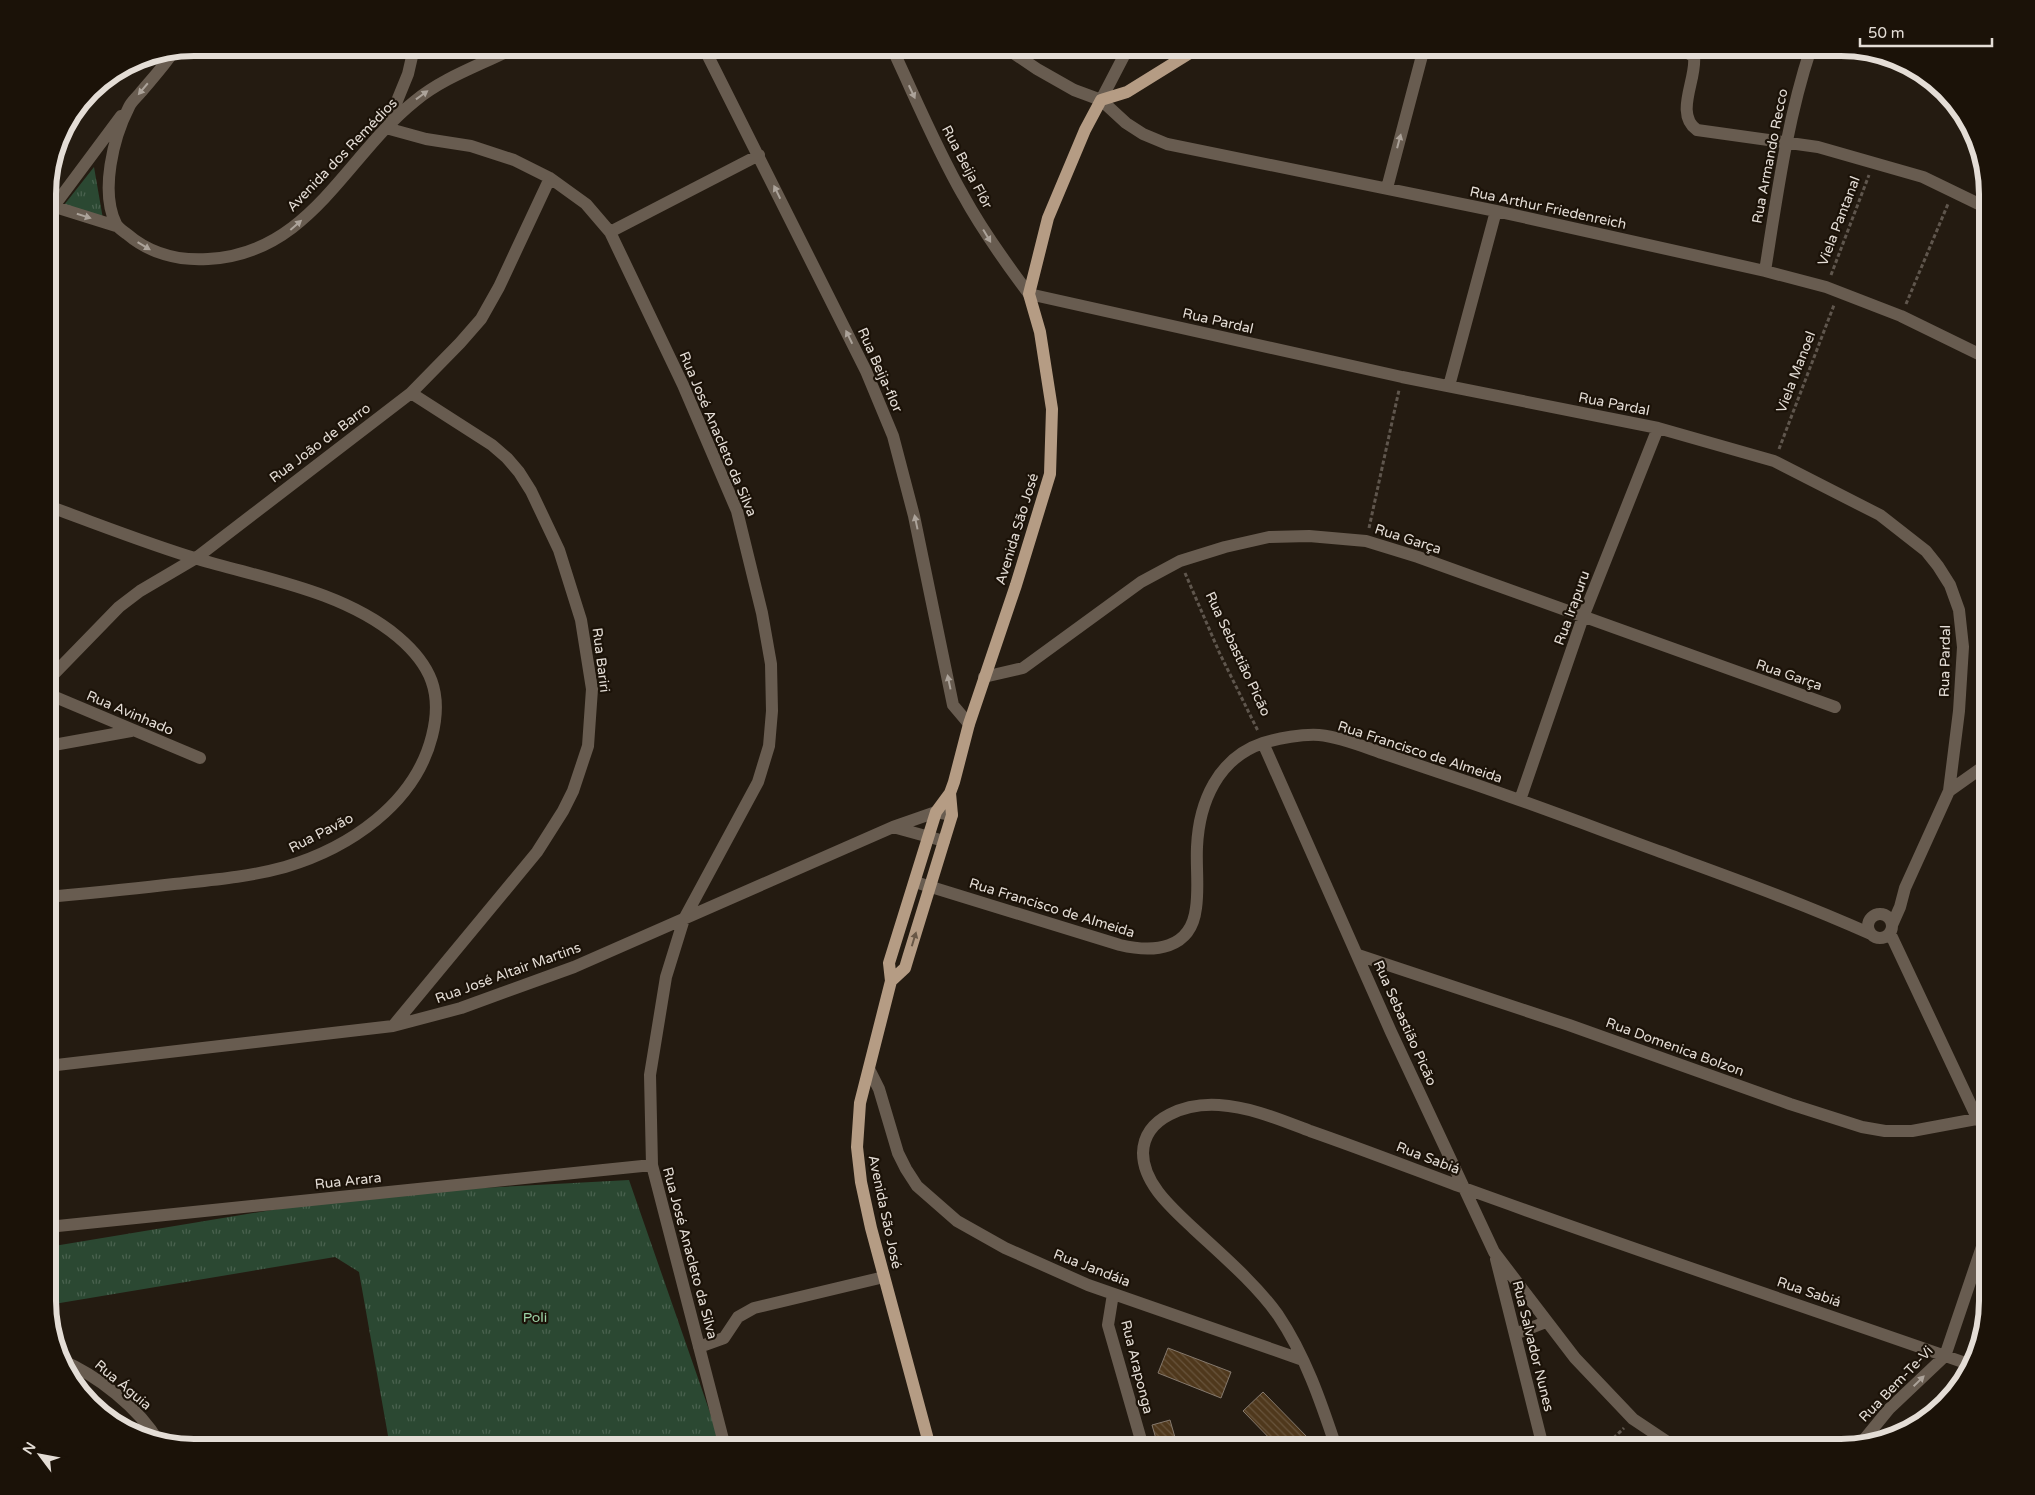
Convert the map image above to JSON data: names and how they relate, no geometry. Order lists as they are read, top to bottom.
{
  "streets": {
    "main road": ["Avenida São José"],
    "street": [
      "Avenida dos Remédios",
      "Rua Armando Recco",
      "Rua Beija Flôr",
      "Rua Arthur Friedenreich",
      "Rua Pardal",
      "Rua Beija-flor",
      "Rua José Anacleto da Silva",
      "Rua João de Barro",
      "Rua Garça",
      "Rua Irapuru",
      "Rua Sebastião Picão",
      "Rua Bariri",
      "Rua Avinhado",
      "Rua Francisco de Almeida",
      "Rua Pavão",
      "Rua José Altair Martins",
      "Rua Domenica Bolzon",
      "Rua Sabiá",
      "Rua Arara",
      "Rua Jandáia",
      "Rua Salvador Nunes",
      "Rua Araponga",
      "Rua Bem-Te-Vi",
      "Rua Águia"
    ],
    "path": ["Viela Pantanal", "Viela Manoel"]
  },
  "crossings": [
    ["Avenida dos Remédios", "Rua José Anacleto da Silva"],
    ["Rua Armando Recco", "Rua Arthur Friedenreich"],
    ["Rua Beija Flôr", "Rua Pardal"],
    ["Rua Beija Flôr", "Avenida São José"],
    ["Rua Arthur Friedenreich", "Viela Pantanal"],
    ["Rua Arthur Friedenreich", "Viela Manoel"],
    ["Rua Pardal", "Viela Manoel"],
    ["Rua Pardal", "Avenida São José"],
    ["Rua Pardal", "Rua Irapuru"],
    ["Rua Beija-flor", "Avenida São José"],
    ["Rua José Anacleto da Silva", "Rua João de Barro"],
    ["Rua José Anacleto da Silva", "Rua José Altair Martins"],
    ["Rua José Anacleto da Silva", "Rua Arara"],
    ["Rua João de Barro", "Rua Bariri"],
    ["Rua João de Barro", "Rua Pavão"],
    ["Avenida São José", "Rua Garça"],
    ["Avenida São José", "Rua Francisco de Almeida"],
    ["Avenida São José", "Rua José Altair Martins"],
    ["Avenida São José", "Rua Jandáia"],
    ["Rua Garça", "Rua Irapuru"],
    ["Rua Garça", "Rua Sebastião Picão"],
    ["Rua Irapuru", "Rua Francisco de Almeida"],
    ["Rua Sebastião Picão", "Rua Francisco de Almeida"],
    ["Rua Sebastião Picão", "Rua Domenica Bolzon"],
    ["Rua Sebastião Picão", "Rua Sabiá"],
    ["Rua Sebastião Picão", "Rua Salvador Nunes"],
    ["Rua Bariri", "Rua José Altair Martins"],
    ["Rua Sabiá", "Rua Jandáia"],
    ["Rua Sabiá", "Rua Bem-Te-Vi"],
    ["Rua Jandáia", "Rua Araponga"]
  ],
  "one_way": [
    "Avenida dos Remédios",
    "Rua Beija Flôr",
    "Rua Beija-flor",
    "Rua Bem-Te-Vi"
  ],
  "parks": ["Poli"],
  "scale_bar": "50 m",
  "north": "top left"
}
